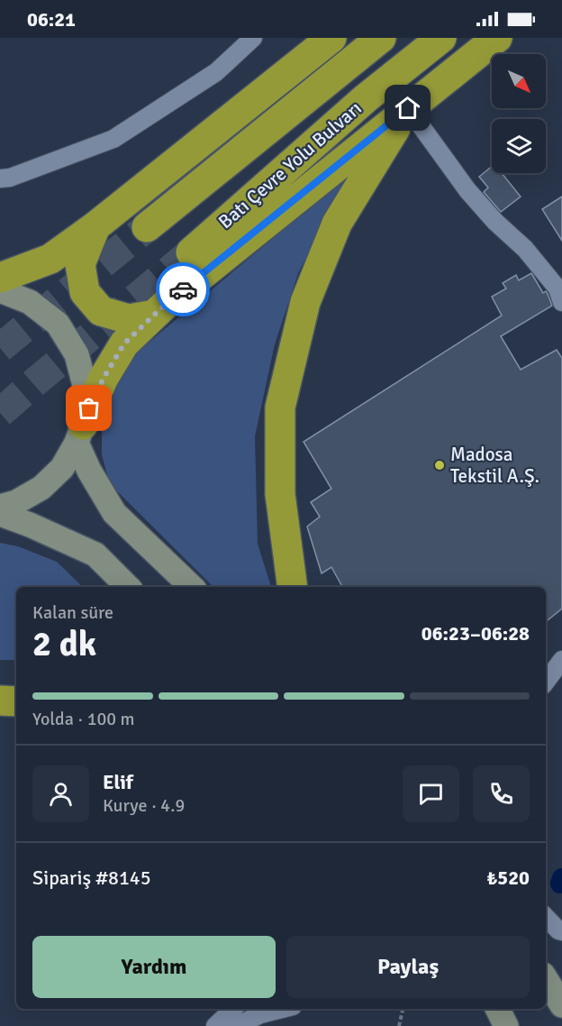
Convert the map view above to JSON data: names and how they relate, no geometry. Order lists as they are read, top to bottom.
{
  "streets": {
    "highway": ["Batı Çevre Yolu Bulvarı"]
  },
  "places": ["Madosa Tekstil A.Ş."],
  "north": "bottom right",
  "page": {
    "status": "06:21",
    "heading": ["2 dk", "Kalan süre", "06:23–06:28"],
    "panel": [
      "Elif",
      "Kurye · 4.9",
      "Sipariş #8145",
      "₺520"
    ],
    "bar": "Yolda · 100 m",
    "buttons": ["Yardım", "Paylaş"]
  }
}
